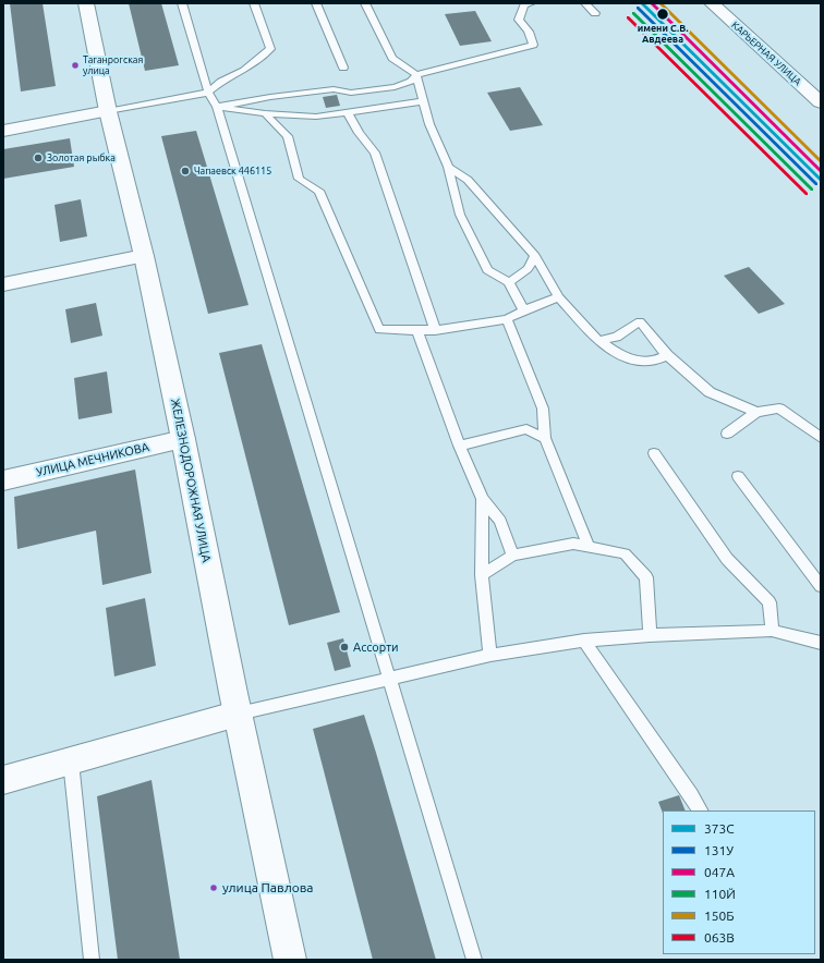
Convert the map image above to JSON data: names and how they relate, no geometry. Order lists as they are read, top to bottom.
{
  "streets": {
    "main road": ["КАРЬЕРНАЯ УЛИЦА", "УЛИЦА МЕЧНИКОВА", "ЖЕЛЕЗНОДОРОЖНАЯ УЛИЦА"]
  },
  "crossings": [
    ["УЛИЦА МЕЧНИКОВА", "ЖЕЛЕЗНОДОРОЖНАЯ УЛИЦА"]
  ],
  "places": [
    "имени С.В. Авдеева",
    "Таганрогская улица",
    "Золотая рыбка",
    "Чапаевск 446115",
    "Ассорти",
    "улица Павлова"
  ],
  "lines": [
    "transit line 373C",
    "transit line 047А",
    "transit line 150Б",
    "transit line 131У",
    "transit line 110Й",
    "transit line 063В"
  ],
  "legend": [
    "373C",
    "131У",
    "047А",
    "110Й",
    "150Б",
    "063В"
  ]
}
